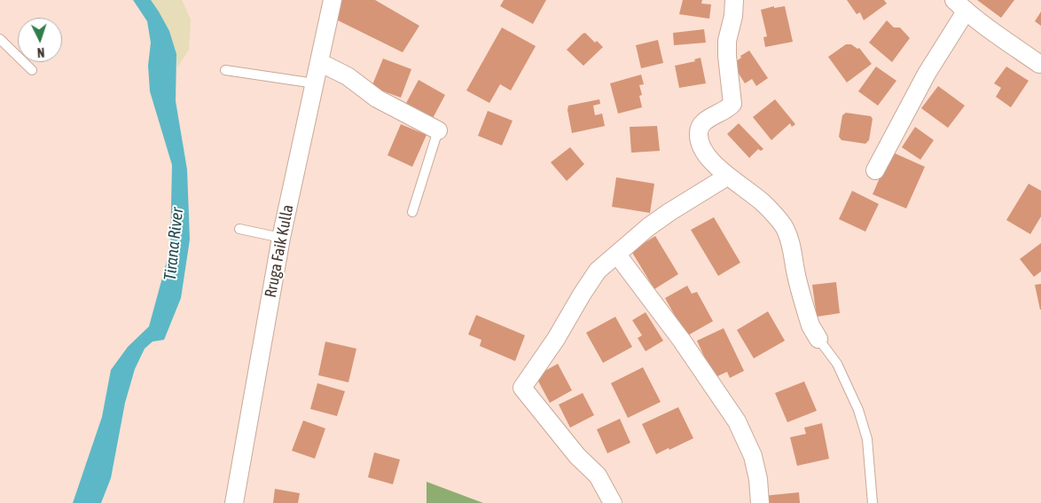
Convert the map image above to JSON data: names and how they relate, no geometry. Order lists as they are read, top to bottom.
{
  "streets": {
    "street": ["Rruga Faik Kulla"]
  },
  "water": ["Tirana River"],
  "north": "bottom"
}
